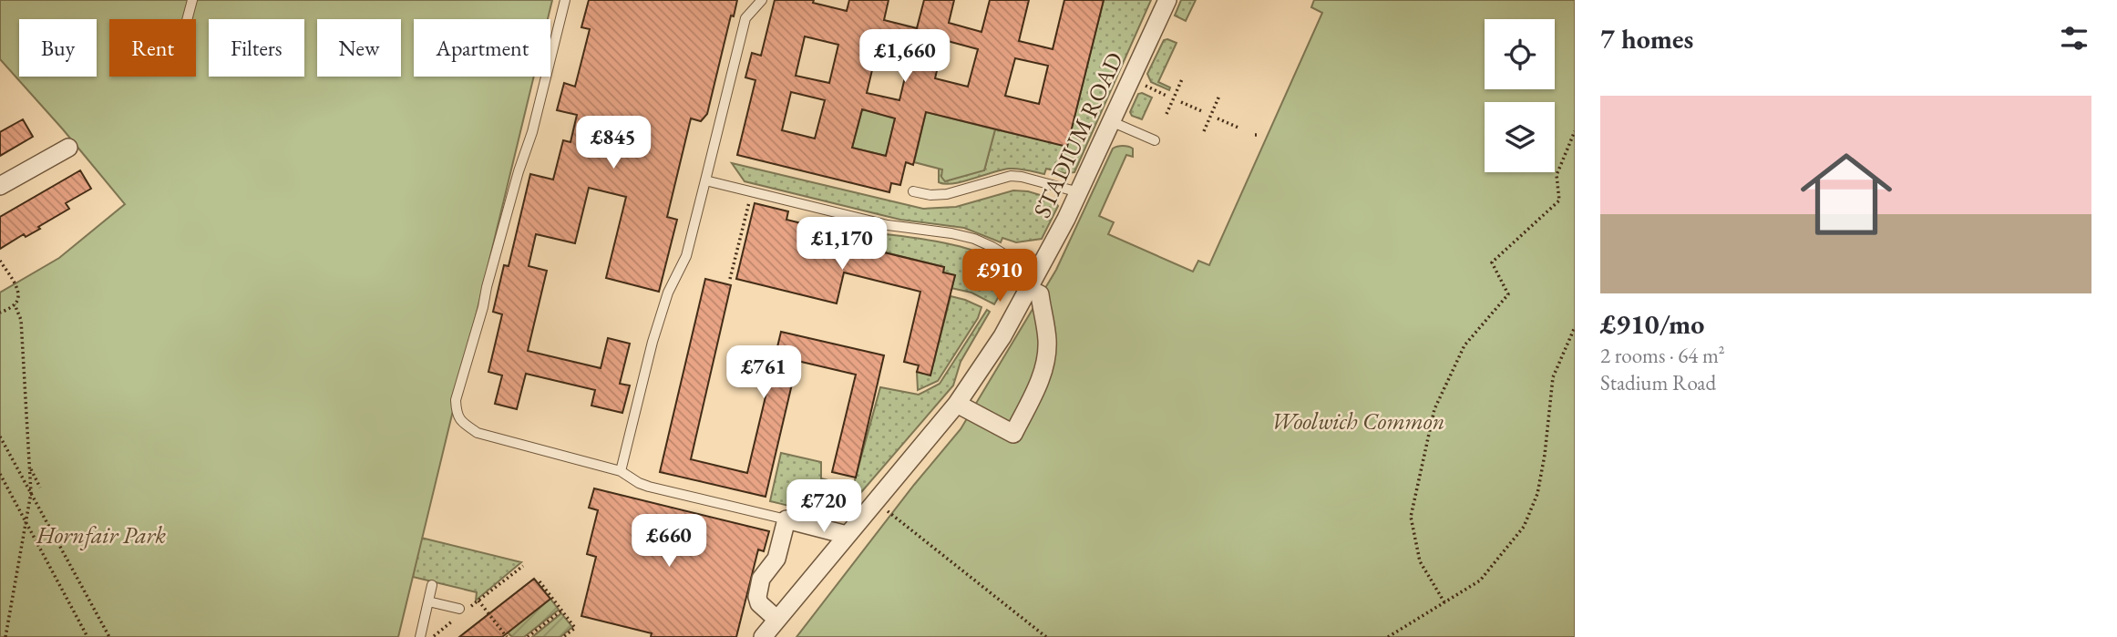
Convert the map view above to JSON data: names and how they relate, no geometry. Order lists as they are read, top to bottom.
{
  "streets": {
    "street": ["STADIUM ROAD"]
  },
  "parks": ["Woolwich Common", "Hornfair Park"],
  "page": {
    "heading": "7 homes",
    "chip": [
      "Buy",
      "Rent",
      "Filters",
      "New",
      "Apartment"
    ],
    "price": [
      "£1,660",
      "£845",
      "£1,170",
      "£910",
      "£761",
      "£720",
      "£660"
    ],
    "list": [
      {
        "name": "£910/mo",
        "note": "2 rooms · 64 m² · Stadium Road"
      }
    ]
  }
}
